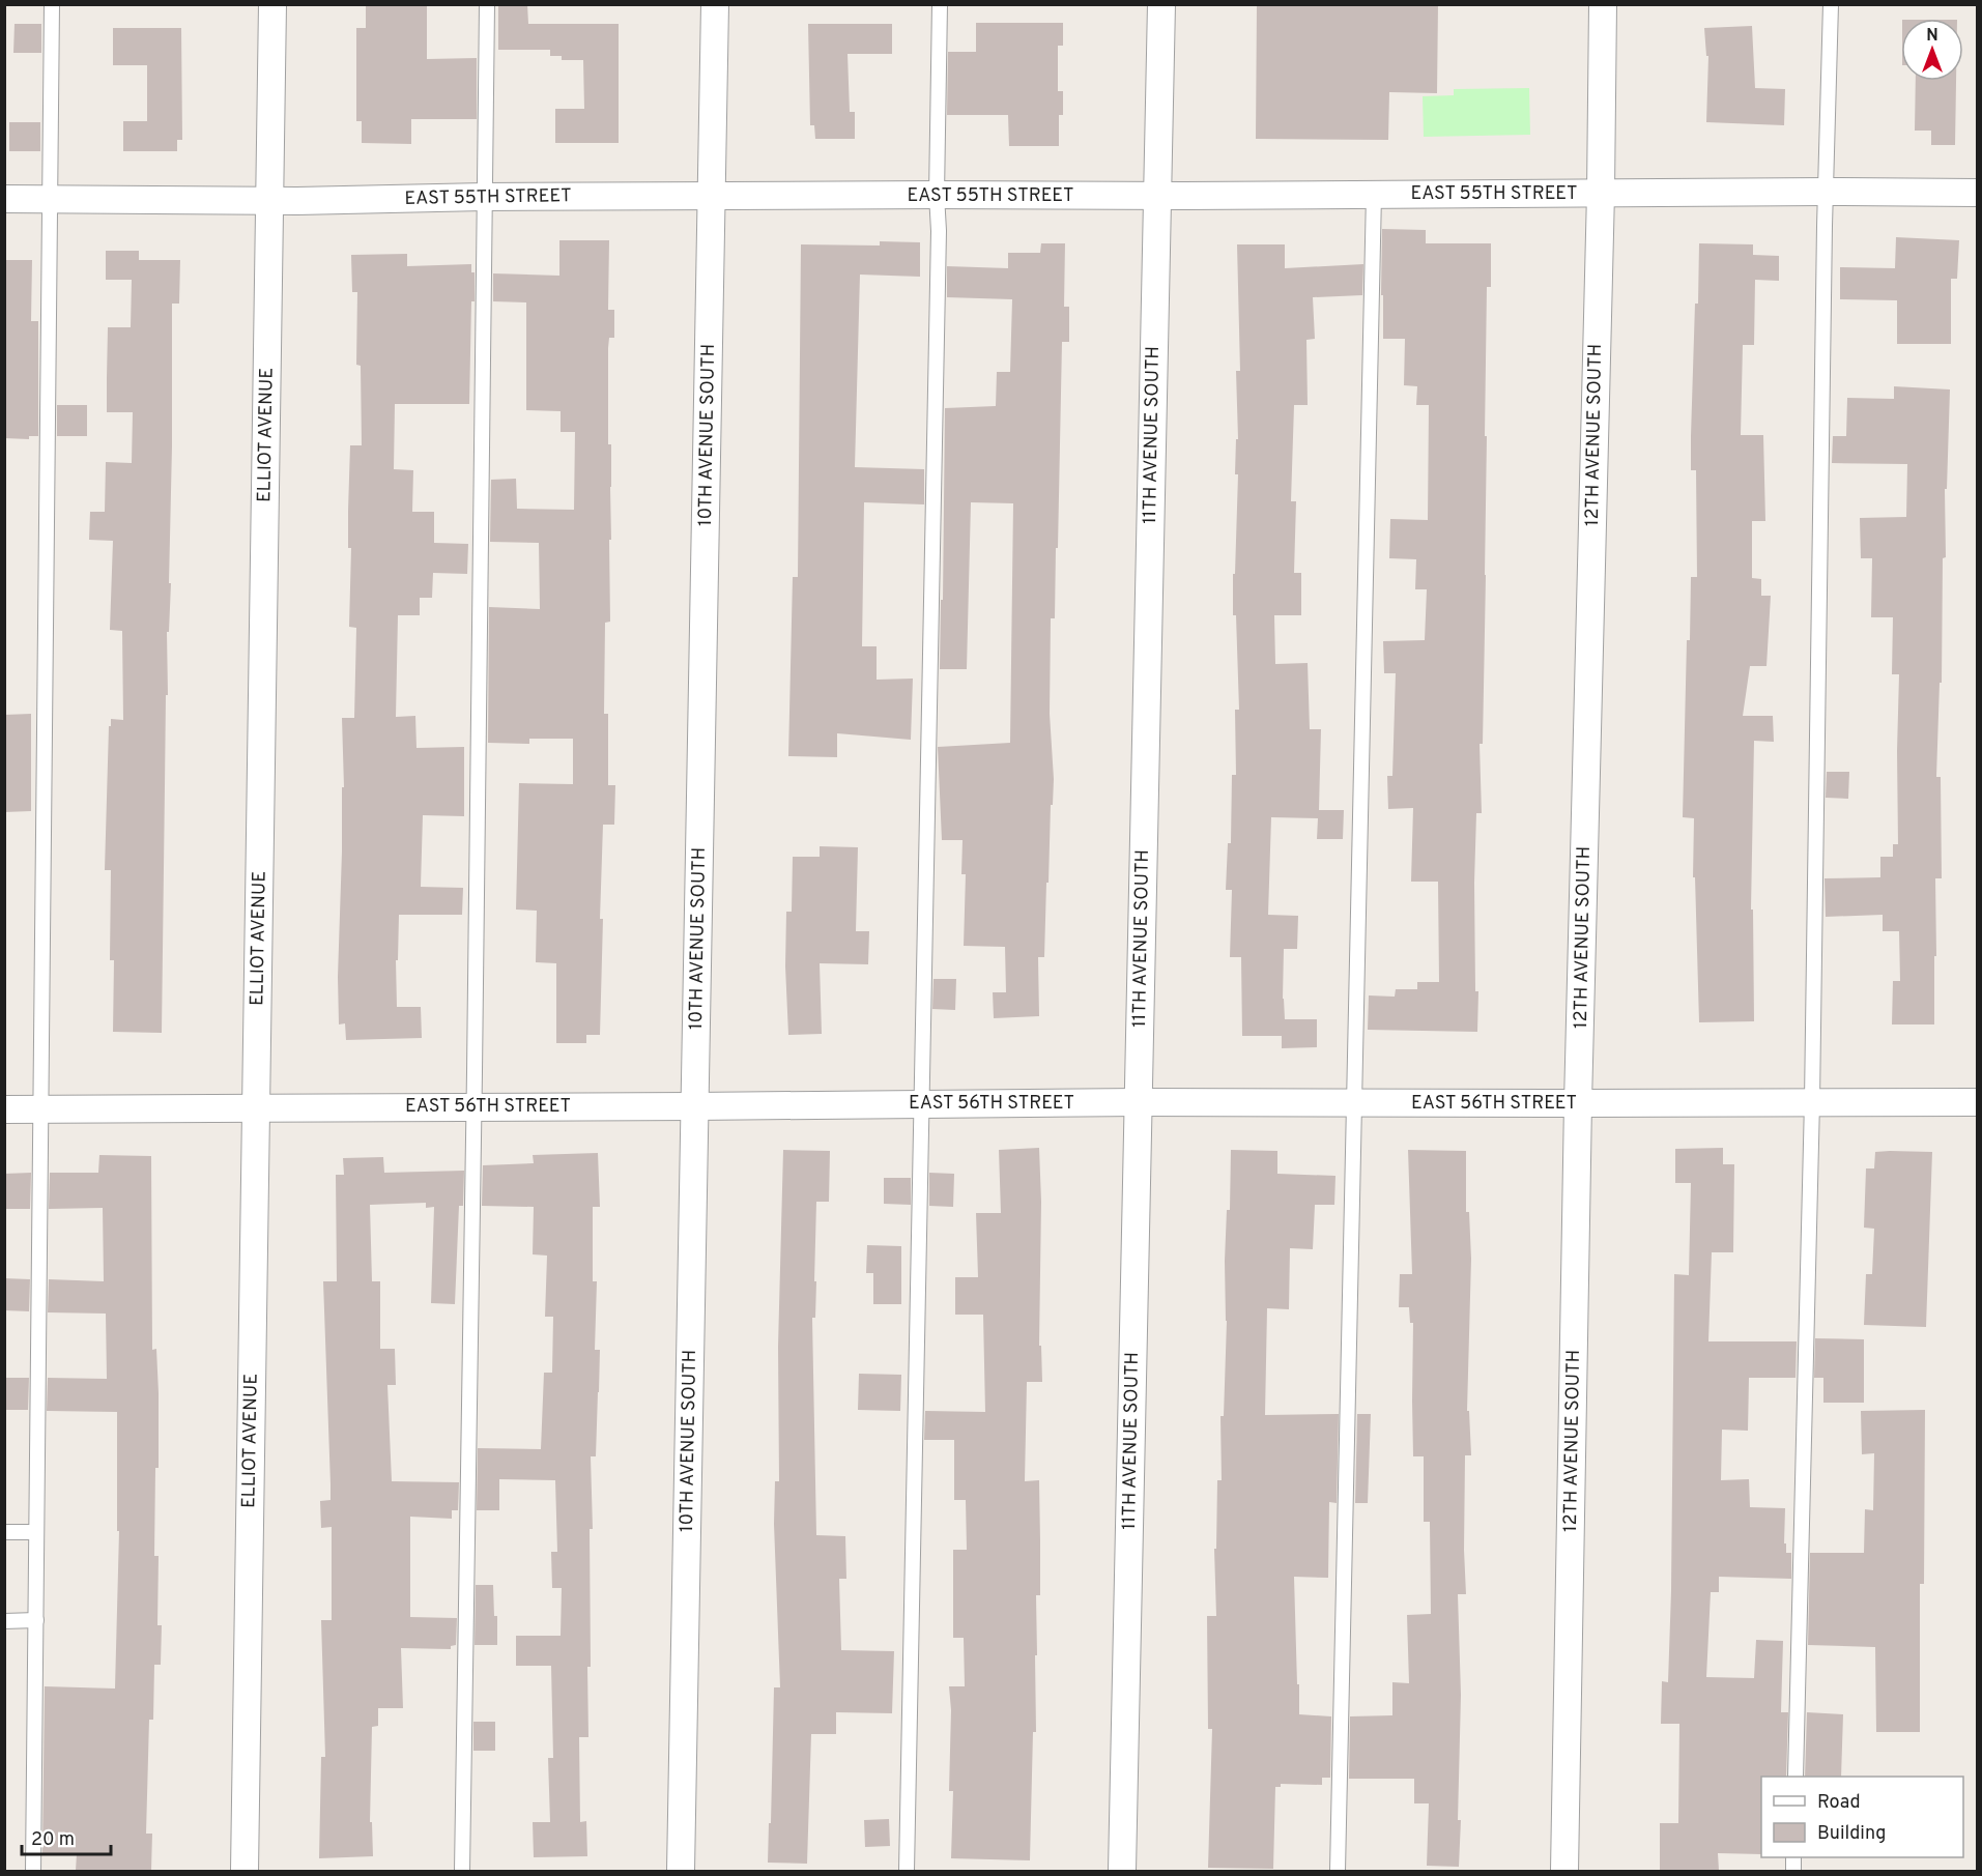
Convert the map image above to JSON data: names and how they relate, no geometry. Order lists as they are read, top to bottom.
{
  "streets": {
    "street": [
      "EAST 55TH STREET",
      "ELLIOT AVENUE",
      "10TH AVENUE SOUTH",
      "11TH AVENUE SOUTH",
      "12TH AVENUE SOUTH",
      "EAST 56TH STREET"
    ]
  },
  "crossings": [
    ["EAST 55TH STREET", "ELLIOT AVENUE"],
    ["EAST 55TH STREET", "10TH AVENUE SOUTH"],
    ["EAST 55TH STREET", "11TH AVENUE SOUTH"],
    ["EAST 55TH STREET", "12TH AVENUE SOUTH"],
    ["ELLIOT AVENUE", "EAST 56TH STREET"],
    ["10TH AVENUE SOUTH", "EAST 56TH STREET"],
    ["11TH AVENUE SOUTH", "EAST 56TH STREET"],
    ["12TH AVENUE SOUTH", "EAST 56TH STREET"]
  ],
  "legend": ["Road", "Building"],
  "scale_bar": "20 m",
  "north": "top"
}
